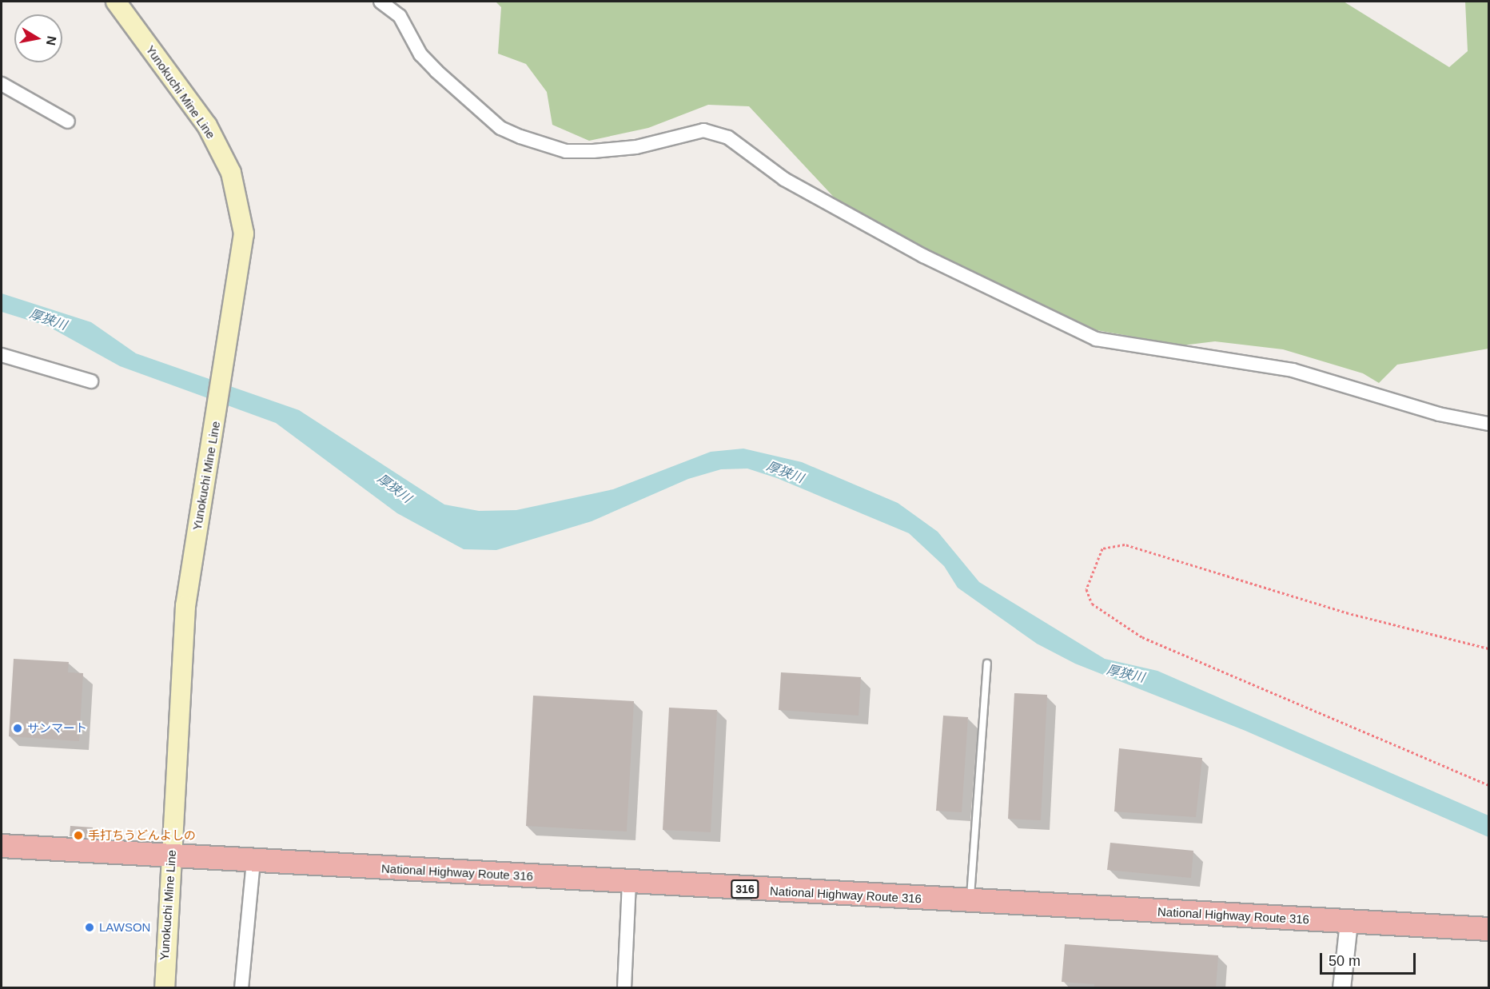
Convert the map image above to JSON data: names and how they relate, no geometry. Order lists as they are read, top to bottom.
{
  "streets": {
    "highway": ["National Highway Route 316", "316"],
    "main road": ["Yunokuchi Mine Line"]
  },
  "crossings": [
    ["Yunokuchi Mine Line", "National Highway Route 316"]
  ],
  "water": ["厚狭川"],
  "places": ["サンマート", "手打ちうどんよしの", "LAWSON"],
  "scale_bar": "50 m",
  "north": "right"
}
